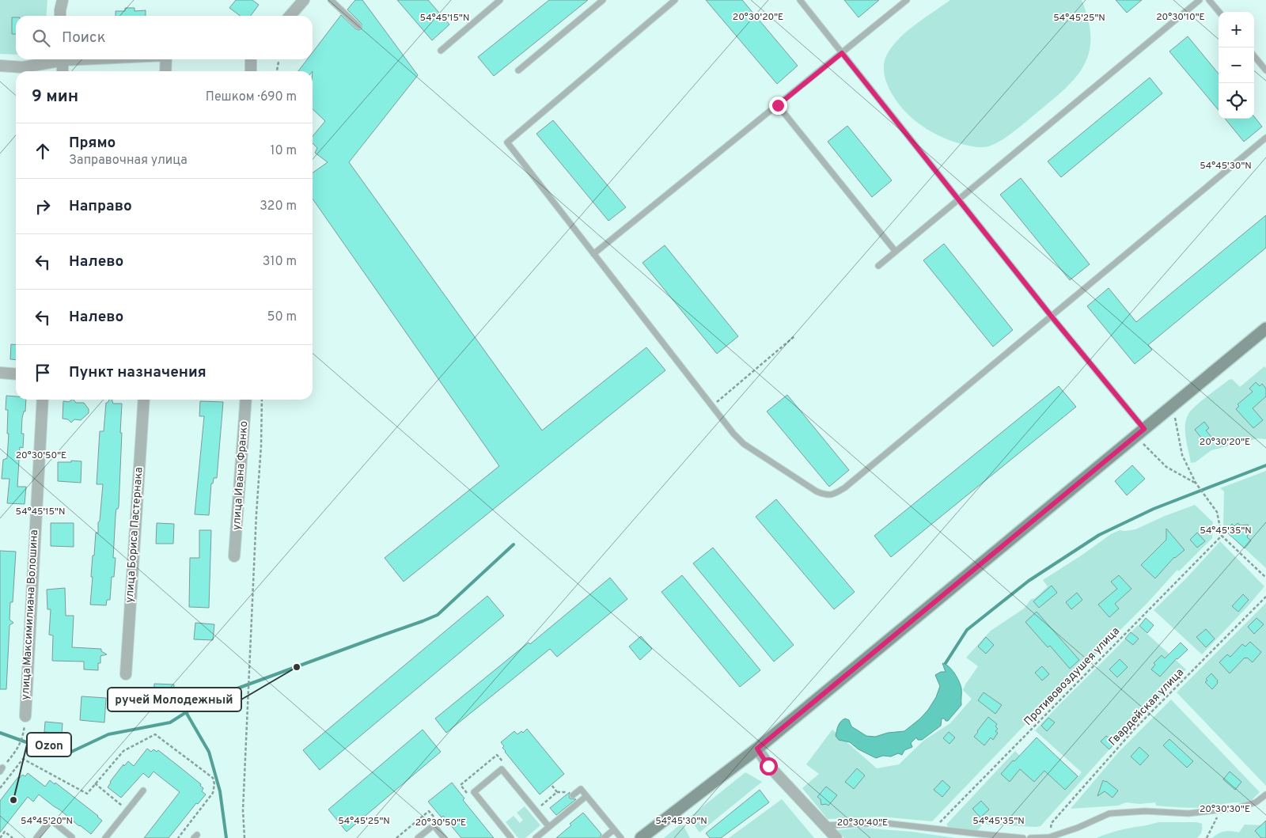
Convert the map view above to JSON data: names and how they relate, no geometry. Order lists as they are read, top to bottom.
{
  "streets": {
    "street": ["улица Ивана Франко", "улица Бориса Пастернака", "улица Максимилиана Волошина"],
    "path": ["Противовоздушея улица", "Гвардейская улица"]
  },
  "places": ["ручей Молодежный", "Ozon"],
  "page": {
    "map_buttons": ["+", "−"],
    "search": "Поиск",
    "heading": ["9 мин", "Пешком · 690 m"],
    "list": [
      ["Прямо", "Заправочная улица", "10 m"],
      ["Направо", "320 m"],
      ["Налево", "310 m"],
      ["Налево", "50 m"],
      "Пункт назначения"
    ]
  },
  "coordinates": [
    "20°30'20\"E",
    "20°30'10\"E",
    "54°45'15\"N",
    "54°45'25\"N",
    "54°45'30\"N",
    "20°30'50\"E",
    "54°45'35\"N",
    "20°30'30\"E",
    "54°45'20\"N",
    "20°30'40\"E"
  ]
}
